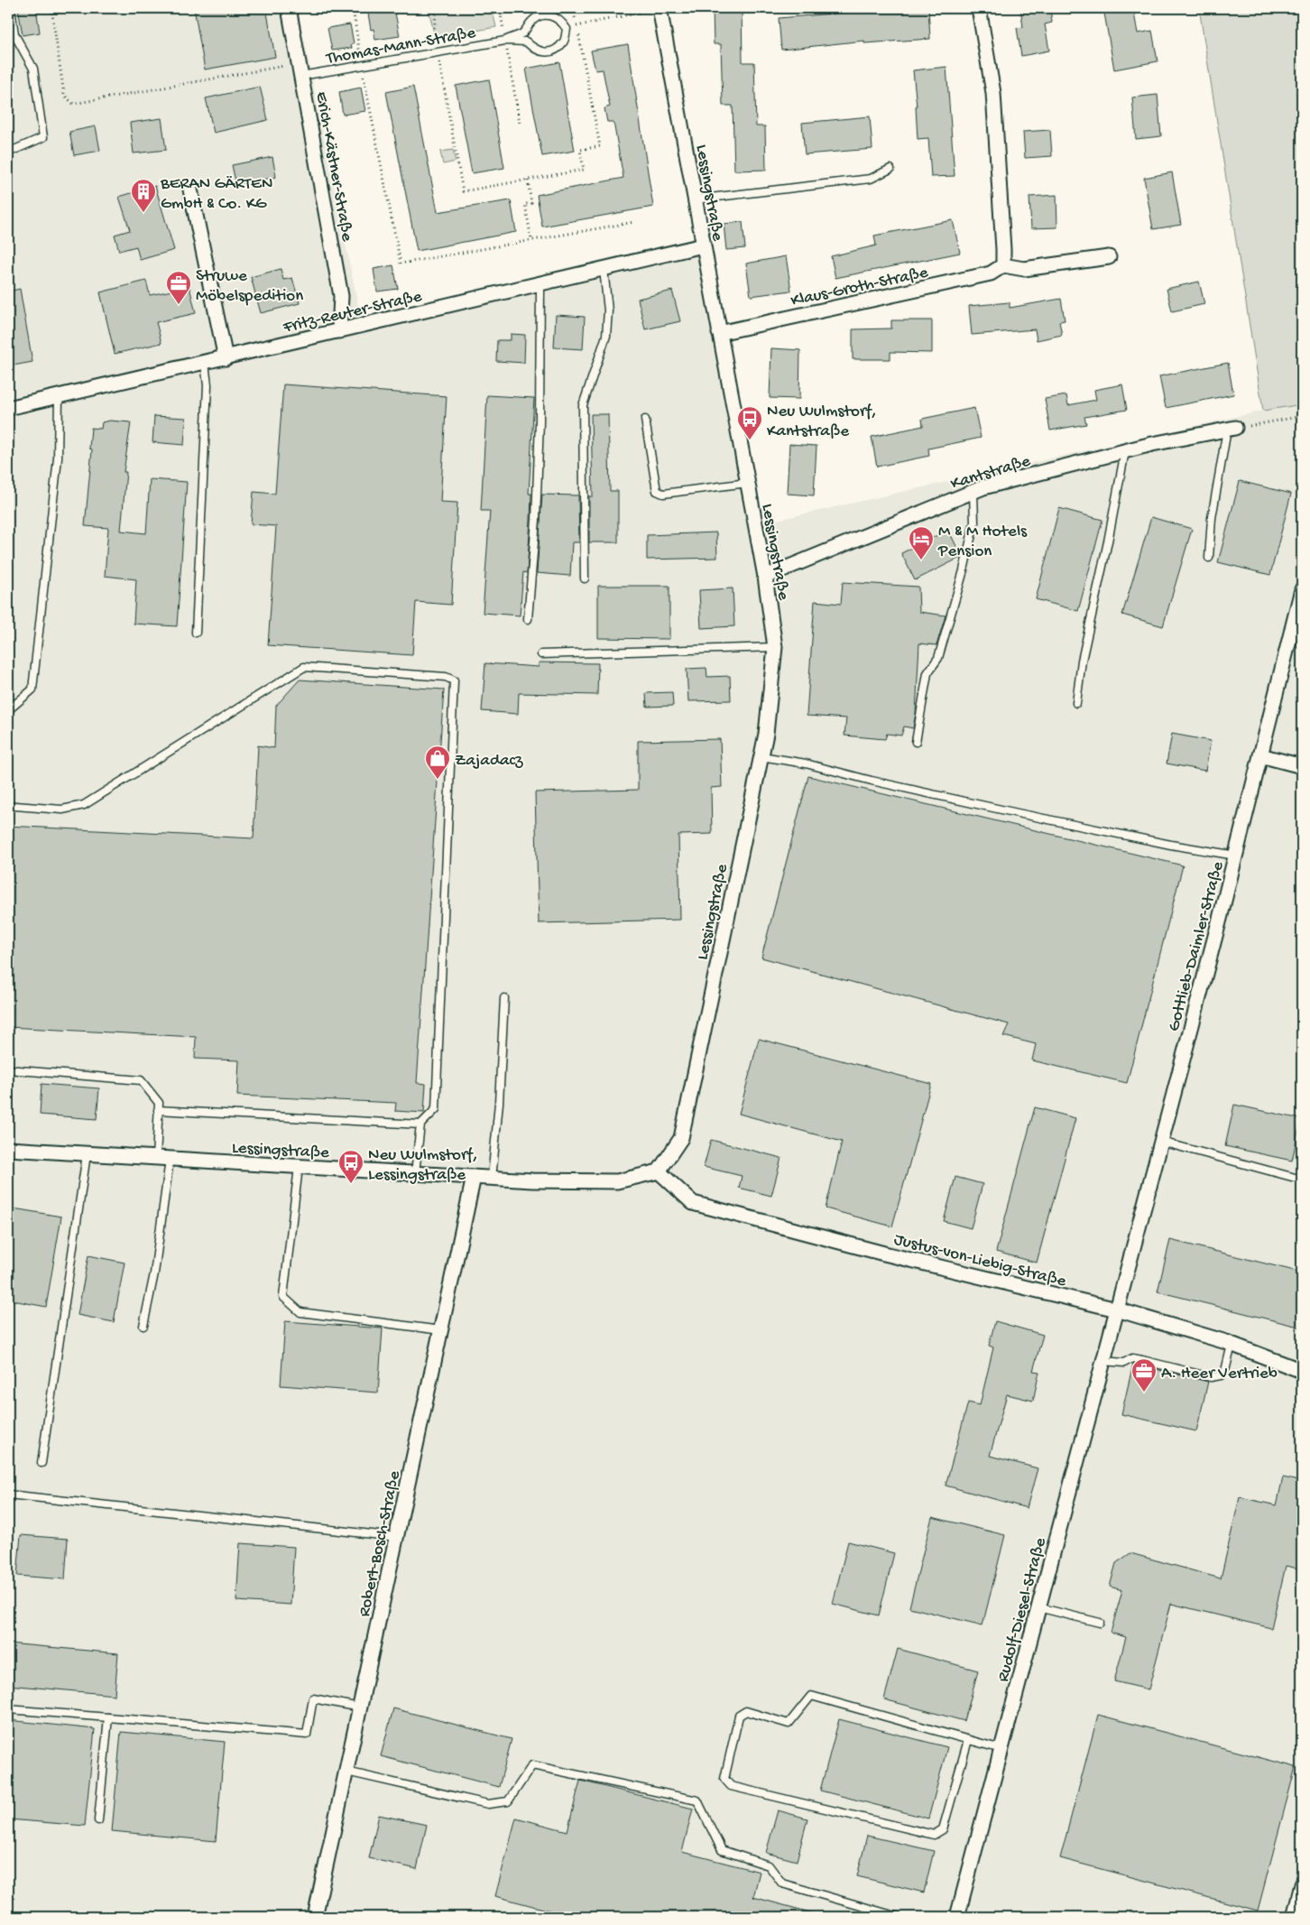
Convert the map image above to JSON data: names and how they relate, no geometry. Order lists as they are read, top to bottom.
{
  "streets": {
    "street": [
      "Erich-Kästner-Straße",
      "Lessingstraße",
      "Klaus-Groth-Straße",
      "Fritz-Reuter-Straße",
      "Kantstraße",
      "Gottlieb-Daimler-Straße",
      "Justus-von-Liebig-Straße",
      "Robert-Bosch-Straße",
      "Rudolf-Diesel-Straße"
    ],
    "lane": ["Thomas-Mann-Straße"]
  },
  "crossings": [
    ["Thomas-Mann-Straße", "Erich-Kästner-Straße"],
    ["Erich-Kästner-Straße", "Fritz-Reuter-Straße"],
    ["Lessingstraße", "Klaus-Groth-Straße"],
    ["Lessingstraße", "Fritz-Reuter-Straße"],
    ["Lessingstraße", "Kantstraße"],
    ["Lessingstraße", "Justus-von-Liebig-Straße"],
    ["Lessingstraße", "Robert-Bosch-Straße"],
    ["Gottlieb-Daimler-Straße", "Justus-von-Liebig-Straße"],
    ["Gottlieb-Daimler-Straße", "Rudolf-Diesel-Straße"],
    ["Justus-von-Liebig-Straße", "Rudolf-Diesel-Straße"]
  ],
  "places": {
    "building": ["BERAN GÄRTEN GmbH & Co. KG"],
    "office": ["Struwe Möbelspedition", "A. Heer Vertrieb"],
    "bus stop": ["Neu Wulmstorf, Kantstraße", "Neu Wulmstorf, Lessingstraße"],
    "hotel": ["M & M Hotels Pension"],
    "shop": ["Zajadacz"]
  }
}
